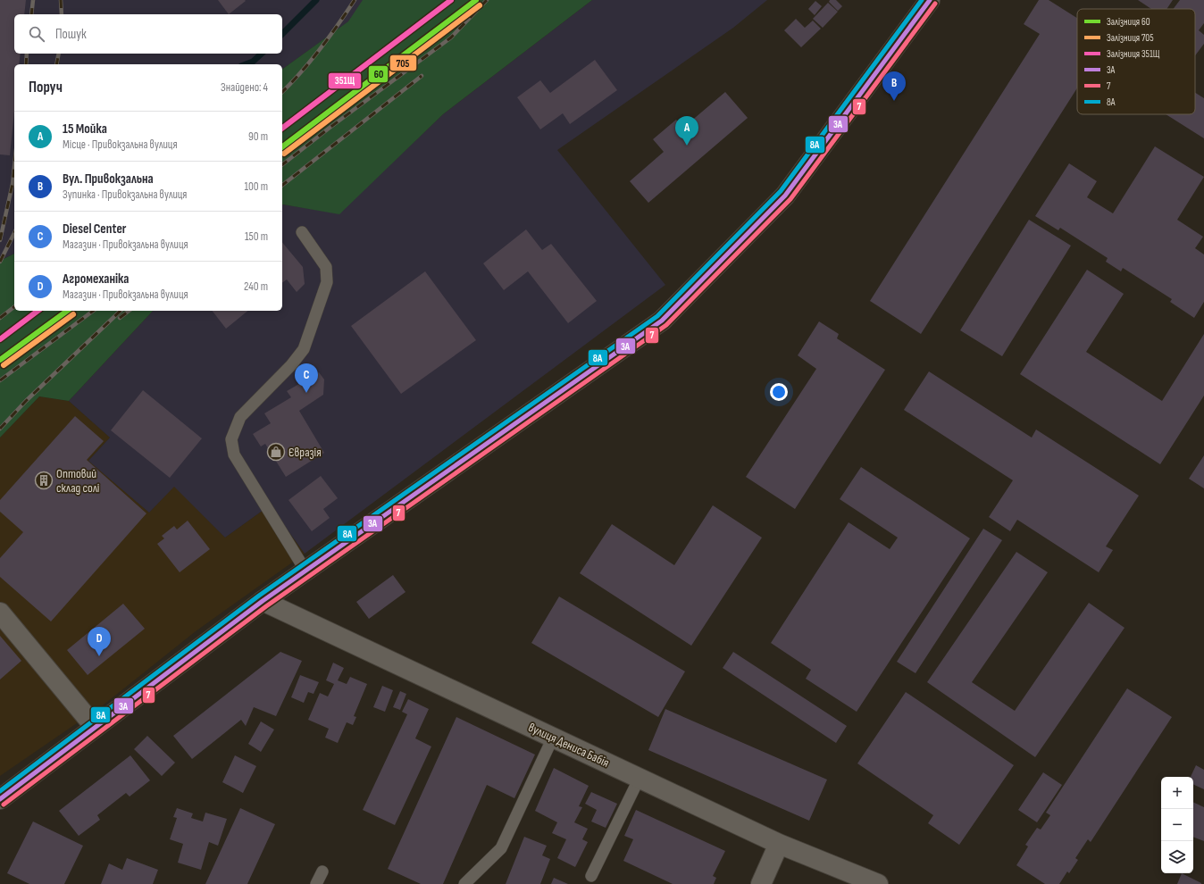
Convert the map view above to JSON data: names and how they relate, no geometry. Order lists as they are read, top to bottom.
{
  "streets": {
    "main road": ["вулиця Дениса Бабія"]
  },
  "places": {
    "shop": ["Євразія"],
    "building": ["Оптовий склад солі"]
  },
  "lines": [
    "rail line 60",
    "rail line 351Щ",
    "transit line 3А",
    "transit line 8А",
    "transit line 7",
    "rail line 705"
  ],
  "legend": [
    "Залізниця 60",
    "Залізниця 705",
    "Залізниця 351Щ",
    "3А",
    "7",
    "8А"
  ],
  "page": {
    "search": "Пошук",
    "heading": ["Поруч", "Знайдено: 4"],
    "pins": [
      "B",
      "A",
      "C",
      "D"
    ],
    "list": [
      {
        "mark": "A",
        "name": "15 Мойка",
        "note": "Місце · Привокзальна вулиця",
        "value": "90 m"
      },
      {
        "mark": "B",
        "name": "Вул. Привокзальна",
        "note": "Зупинка · Привокзальна вулиця",
        "value": "100 m"
      },
      {
        "mark": "C",
        "name": "Diesel Center",
        "note": "Магазин · Привокзальна вулиця",
        "value": "150 m"
      },
      {
        "mark": "D",
        "name": "Агромеханіка",
        "note": "Магазин · Привокзальна вулиця",
        "value": "240 m"
      }
    ],
    "map_buttons": ["+", "−"]
  }
}
